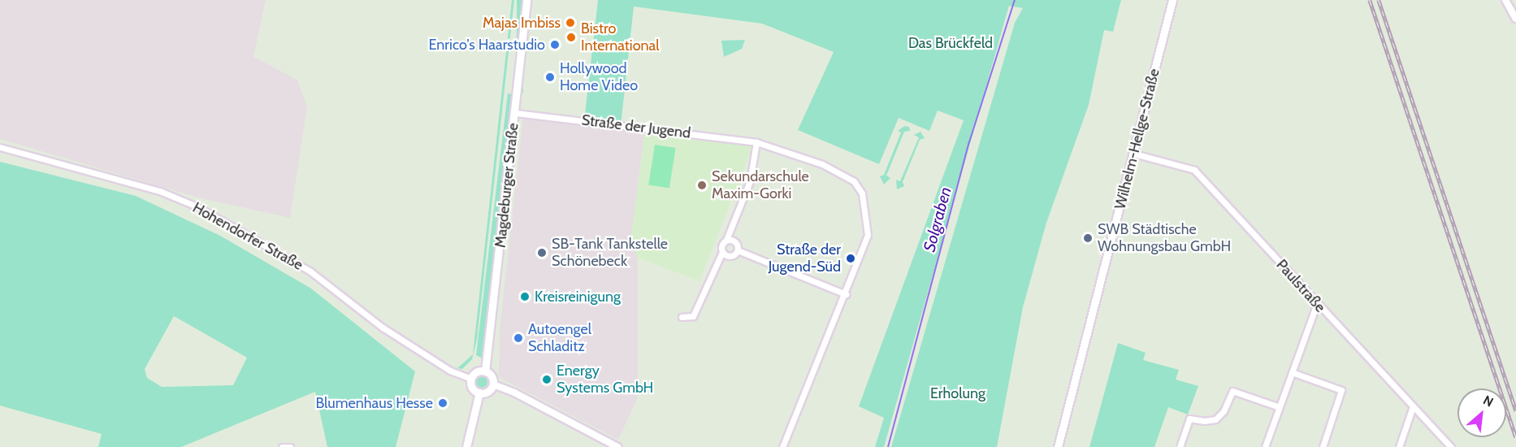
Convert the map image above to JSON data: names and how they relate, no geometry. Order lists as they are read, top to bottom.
{
  "streets": {
    "main road": ["Wilhelm-Hellge-Straße", "Magdeburger Straße"],
    "street": ["Straße der Jugend", "Hohendorfer Straße", "Paulstraße"]
  },
  "crossings": [
    ["Straße der Jugend", "Magdeburger Straße"],
    ["Wilhelm-Hellge-Straße", "Paulstraße"],
    ["Magdeburger Straße", "Hohendorfer Straße"]
  ],
  "water": ["Solgraben"],
  "parks": ["Das Brückfeld", "Erholung"],
  "places": [
    "Majas Imbiss",
    "Bistro International",
    "Enrico's Haarstudio",
    "Hollywood Home Video",
    "Sekundarschule Maxim-Gorki",
    "SWB Städtische Wohnungsbau GmbH",
    "SB-Tank Tankstelle Schönebeck",
    "Straße der Jugend-Süd",
    "Kreisreinigung",
    "Autoengel Schladitz",
    "Energy Systems GmbH",
    "Blumenhaus Hesse"
  ],
  "north": "top right"
}
